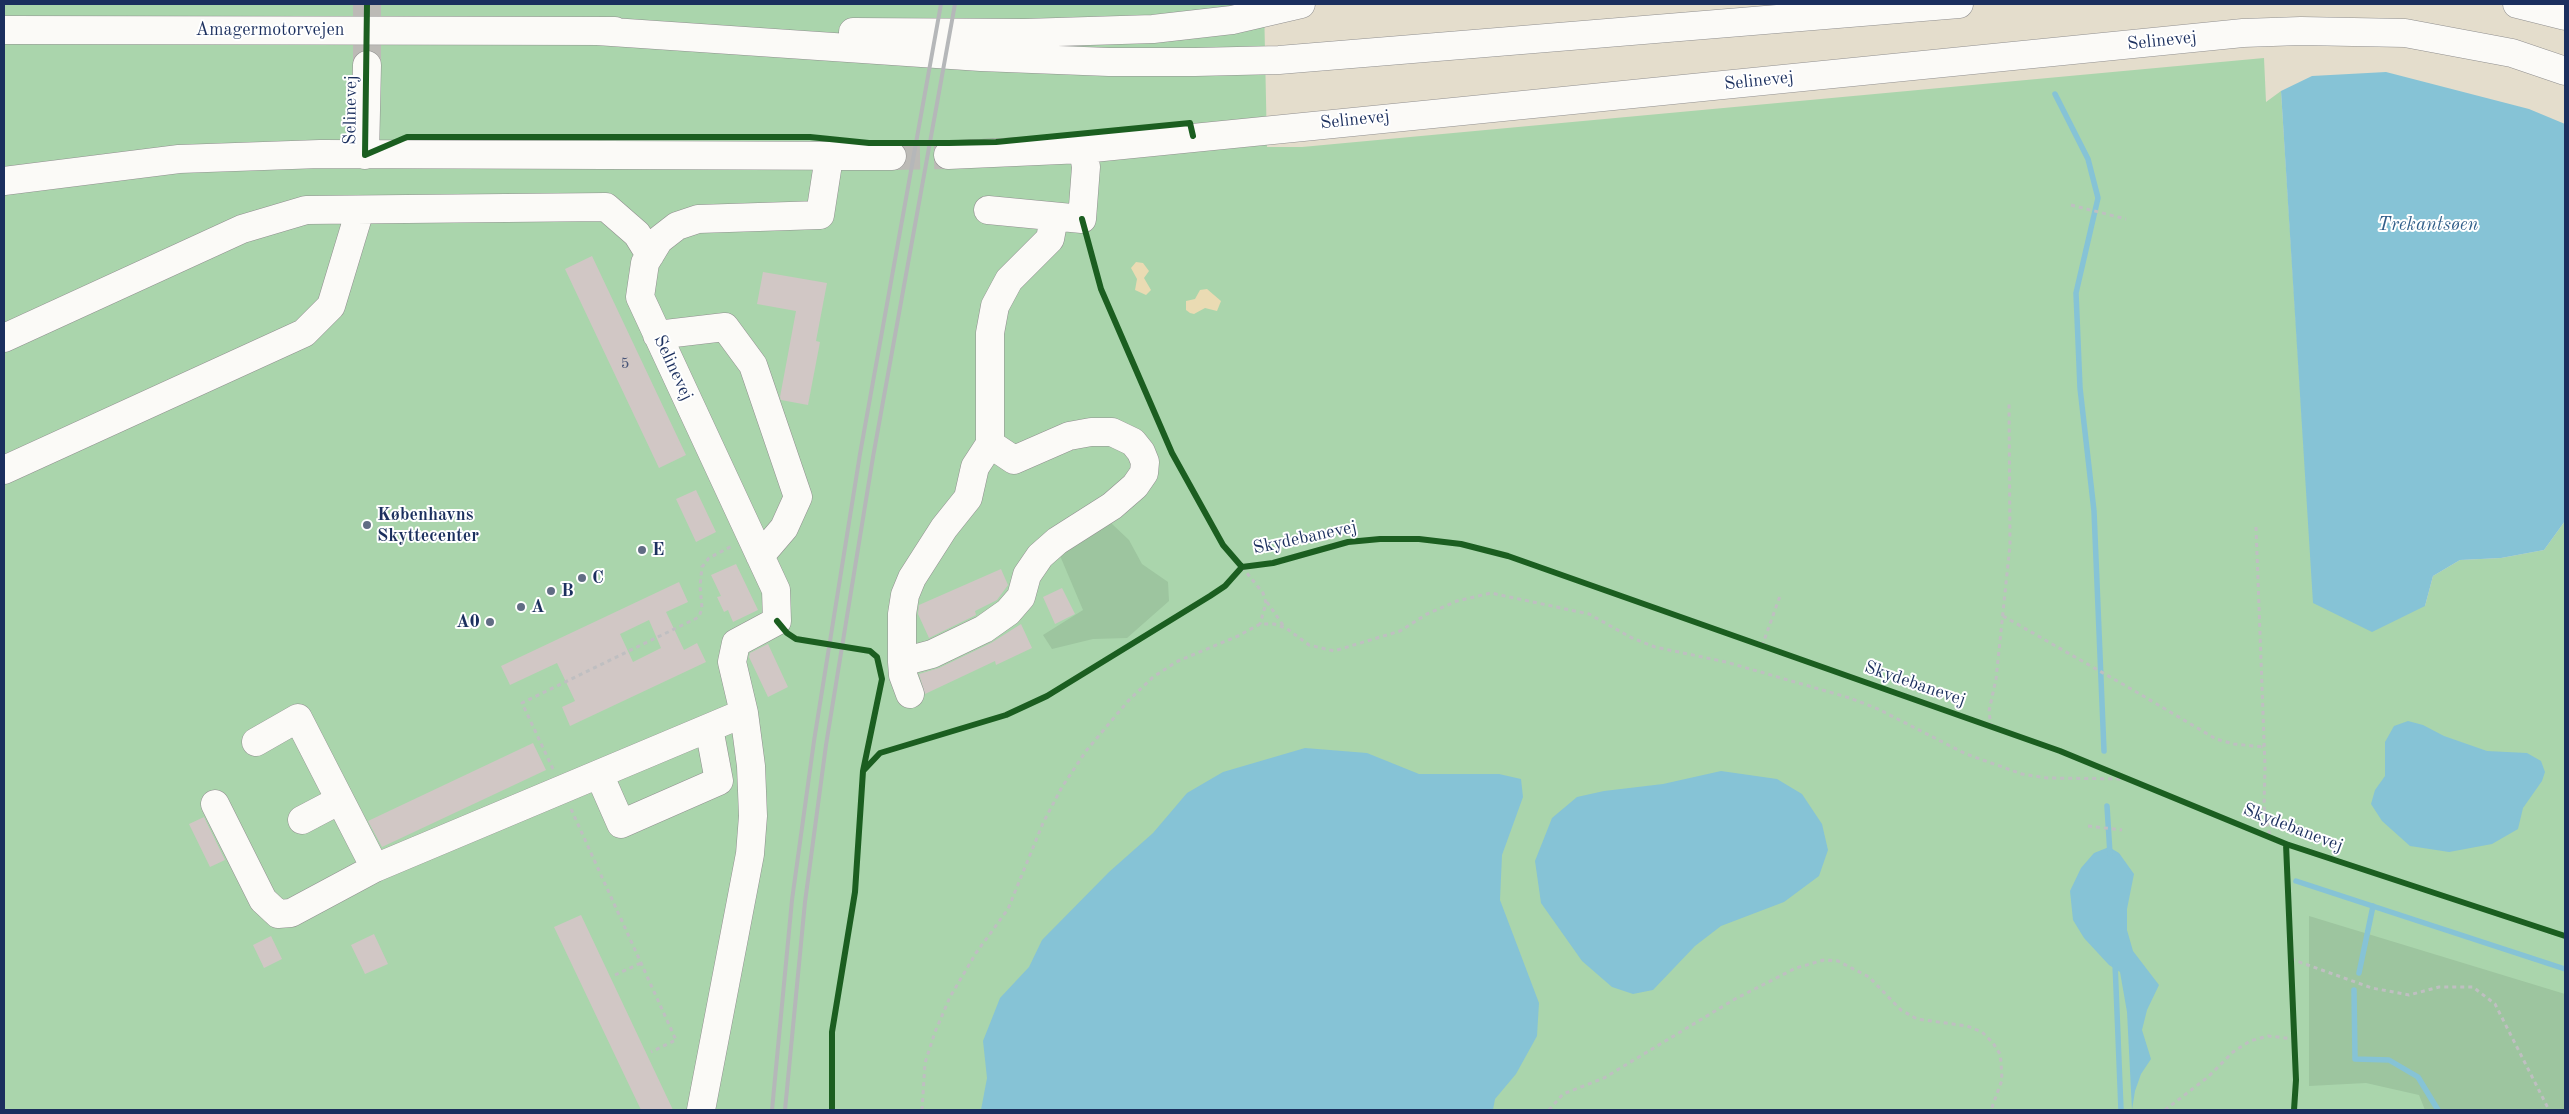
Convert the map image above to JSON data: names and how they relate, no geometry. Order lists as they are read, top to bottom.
{
  "streets": {
    "street": ["Amagermotorvejen", "Selinevej"],
    "cycle path": ["Skydebanevej"]
  },
  "water": ["Trekantsøen"],
  "places": [
    "Københavns Skyttecenter",
    "E",
    "C",
    "B",
    "A",
    "A0"
  ],
  "house_numbers": ["5"]
}
